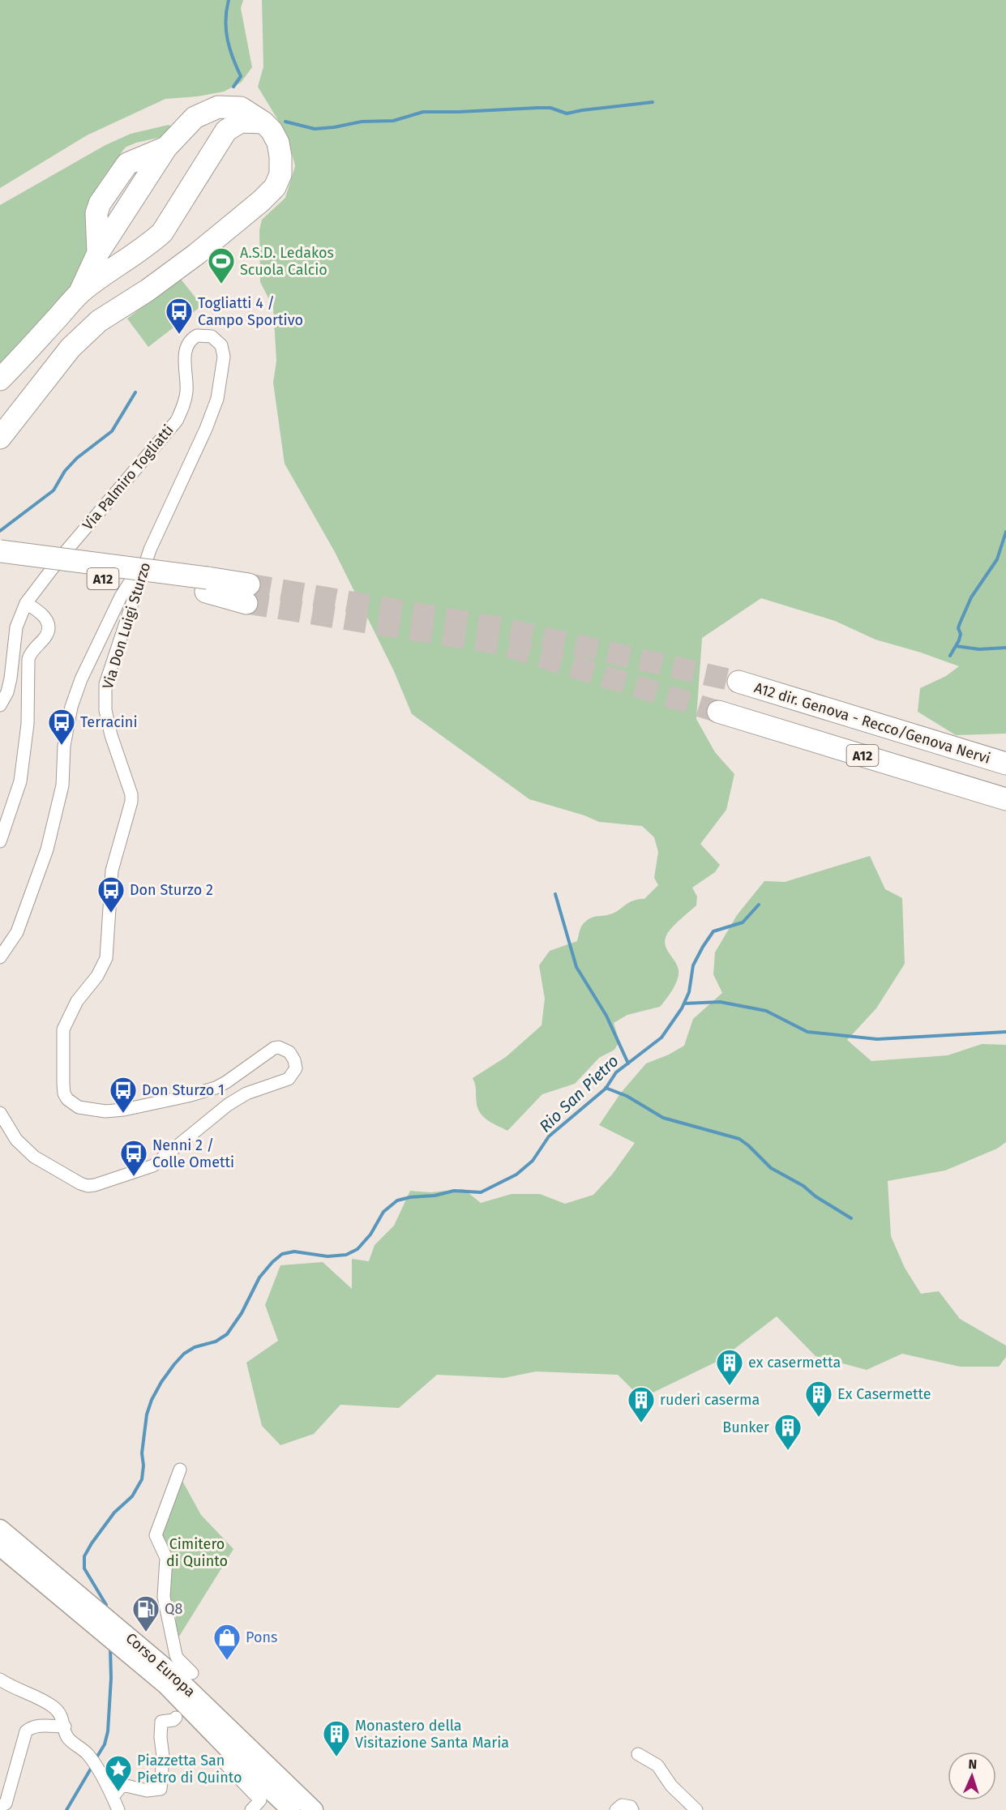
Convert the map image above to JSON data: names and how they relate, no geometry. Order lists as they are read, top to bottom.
{
  "streets": {
    "highway": ["A12", "A12 dir. Genova - Recco/Genova Nervi"],
    "main road": ["Corso Europa"],
    "street": ["Via Palmiro Togliatti", "Via Don Luigi Sturzo"]
  },
  "crossings": [
    ["Via Palmiro Togliatti", "Via Don Luigi Sturzo"]
  ],
  "water": ["Rio San Pietro"],
  "parks": ["Cimitero di Quinto"],
  "places": {
    "sports": ["A.S.D. Ledakos Scuola Calcio"],
    "bus stop": [
      "Togliatti 4 / Campo Sportivo",
      "Terracini",
      "Don Sturzo 2",
      "Don Sturzo 1",
      "Nenni 2 / Colle Ometti"
    ],
    "building": [
      "ex casermetta",
      "Ex Casermette",
      "ruderi caserma",
      "Bunker",
      "Monastero della Visitazione Santa Maria"
    ],
    "fuel station": ["Q8"],
    "shop": ["Pons"],
    "place": ["Piazzetta San Pietro di Quinto"]
  },
  "north": "top"
}
